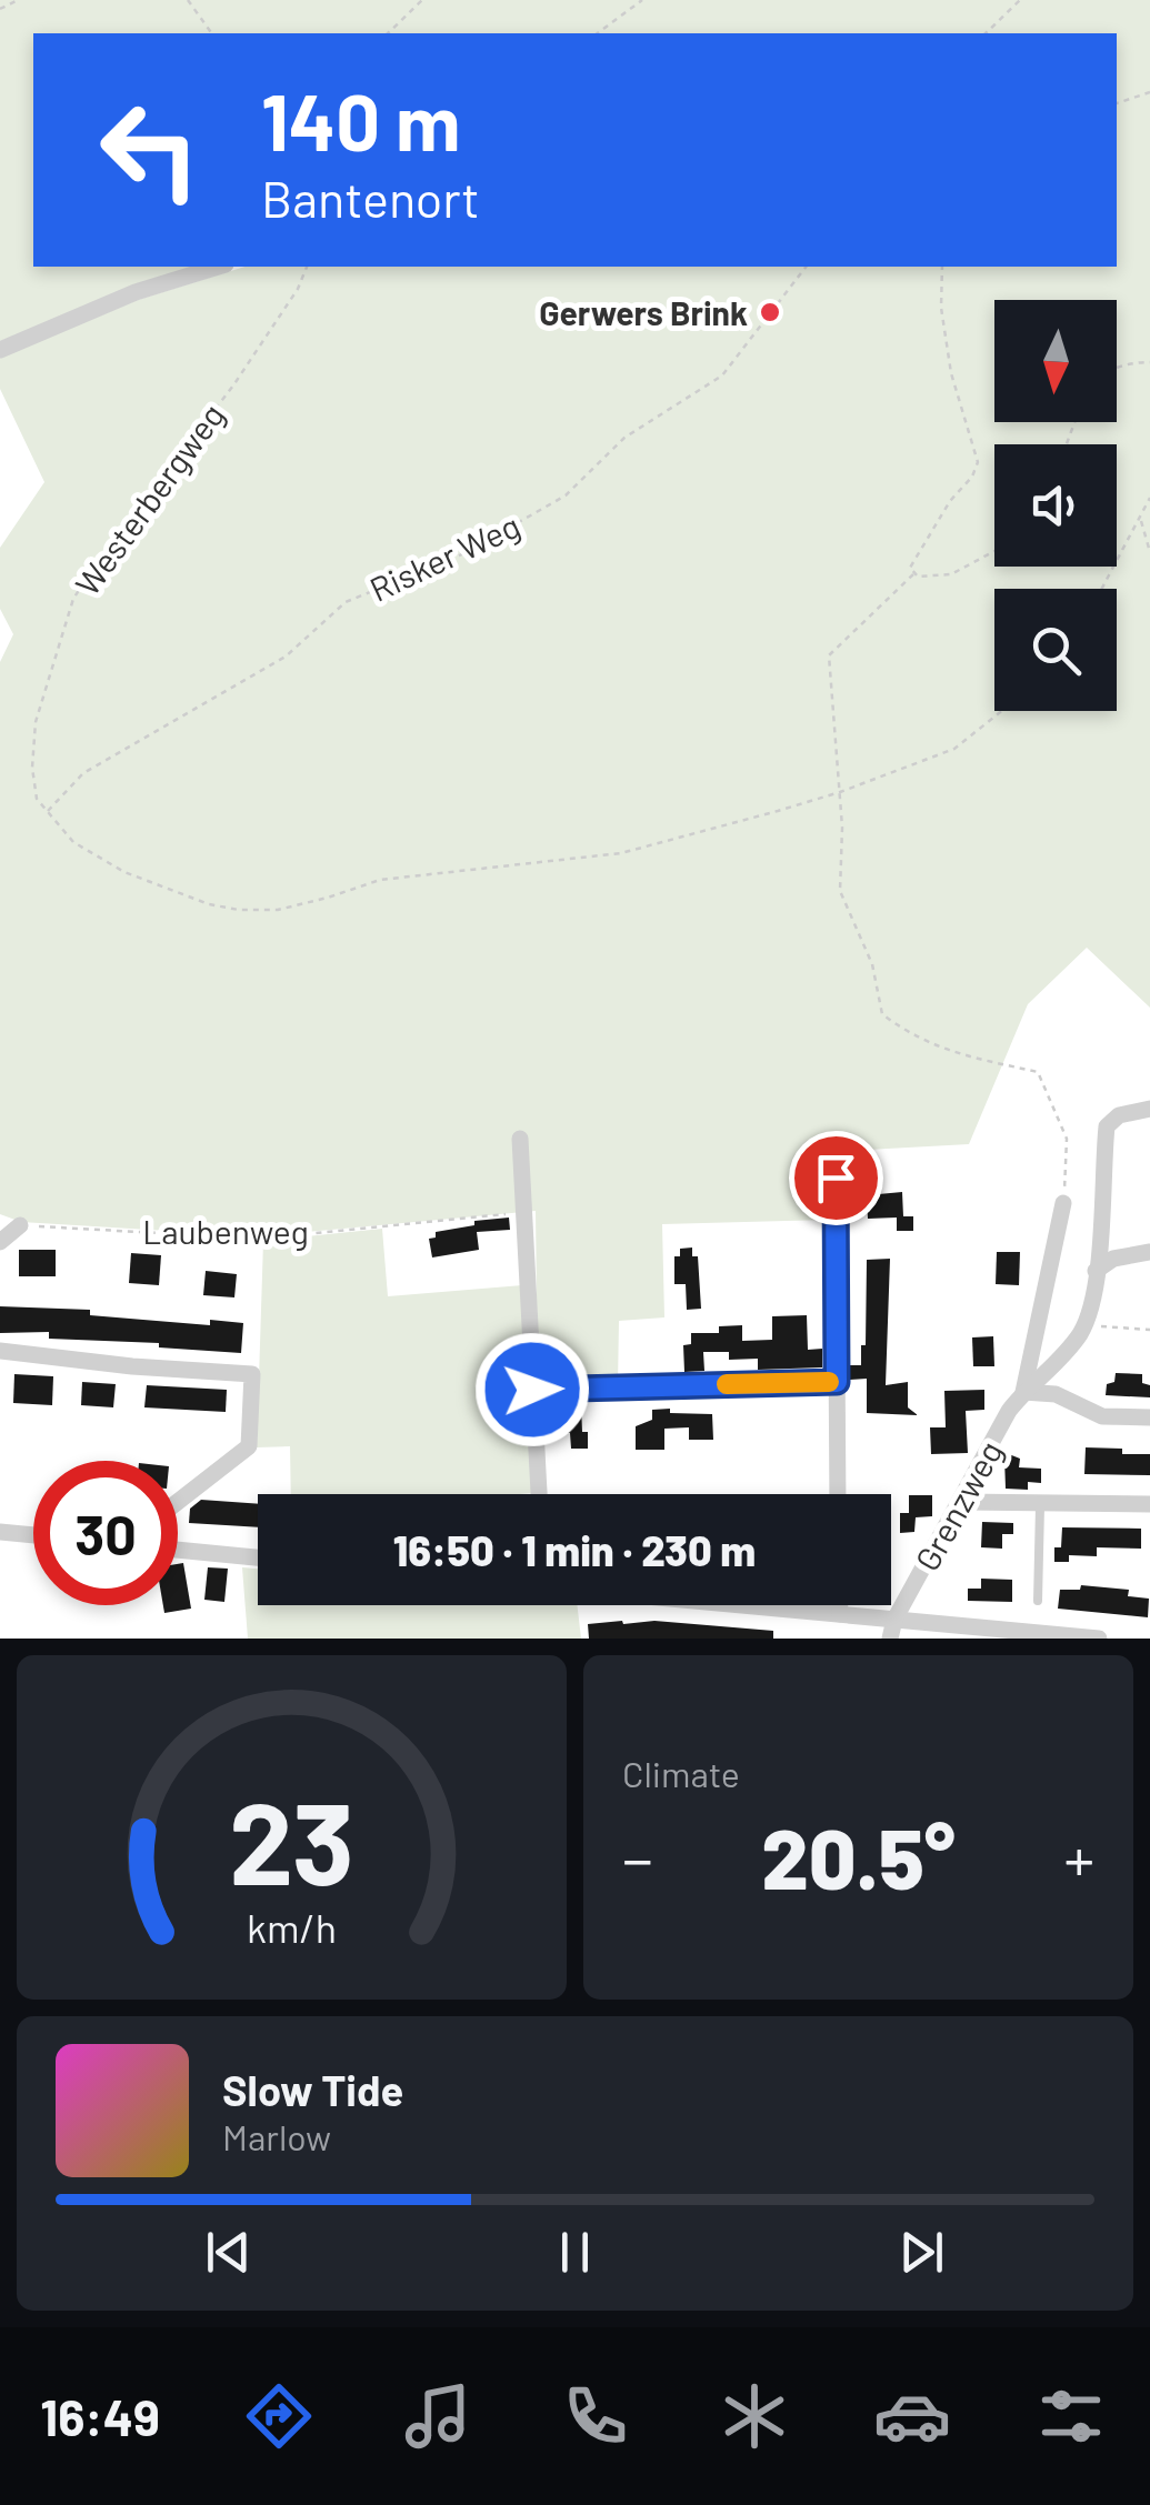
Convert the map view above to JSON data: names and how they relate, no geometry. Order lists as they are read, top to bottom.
{
  "streets": {
    "street": ["Grenzweg"],
    "path": ["Westerbergweg", "Risker Weg", "Laubenweg"]
  },
  "crossings": [
    ["Westerbergweg", "Risker Weg"]
  ],
  "places": ["Gerwers Brink"],
  "north": "bottom",
  "page": {
    "turn": ["140 m", "Bantenort"],
    "limit": "30",
    "trip": "16:50 · 1 min · 230 m",
    "tile": "Climate",
    "heat": ["−", "20.5°", "+"],
    "song": ["Slow Tide", "Marlow"],
    "tabs": "16:49",
    "gauge": ["23", "km/h"]
  }
}
